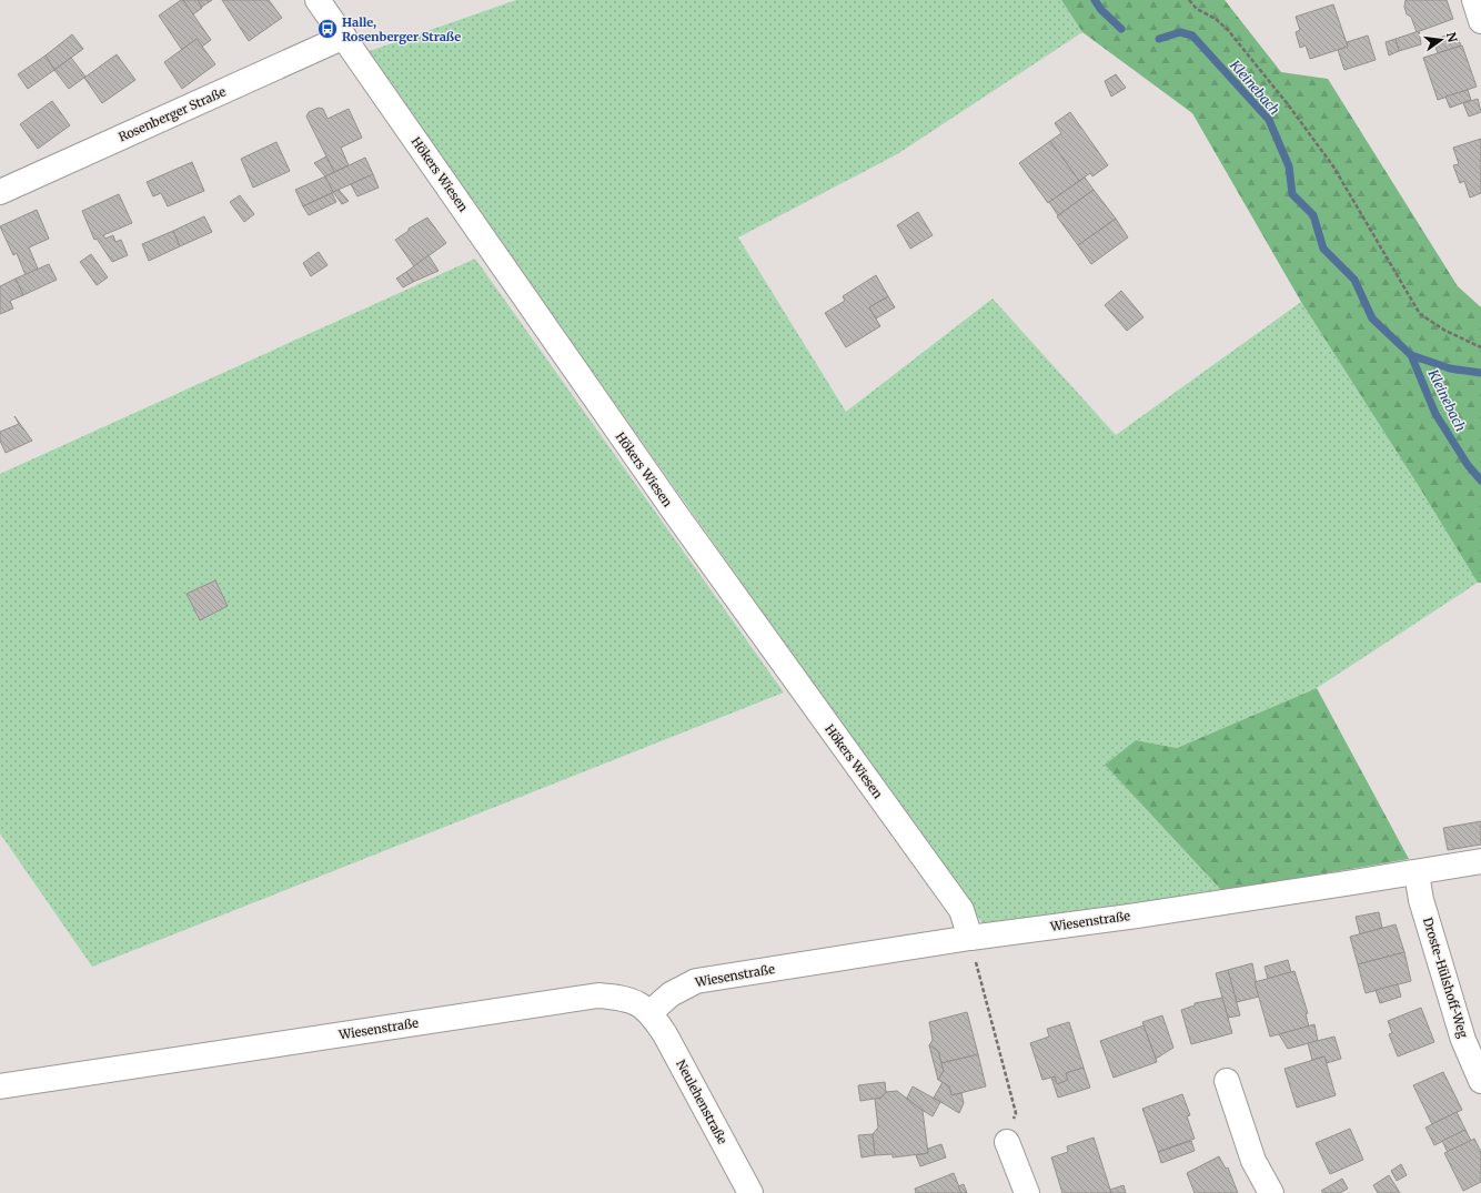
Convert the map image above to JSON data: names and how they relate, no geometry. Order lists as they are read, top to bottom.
{
  "streets": {
    "street": [
      "Rosenberger Straße",
      "Hökers Wiesen",
      "Wiesenstraße",
      "Droste-Hülshoff-Weg",
      "Neulehenstraße"
    ]
  },
  "crossings": [
    ["Rosenberger Straße", "Hökers Wiesen"],
    ["Hökers Wiesen", "Wiesenstraße"],
    ["Wiesenstraße", "Droste-Hülshoff-Weg"],
    ["Wiesenstraße", "Neulehenstraße"]
  ],
  "water": ["Kleinebach"],
  "places": {
    "bus stop": ["Halle, Rosenberger Straße"]
  },
  "north": "right"
}
